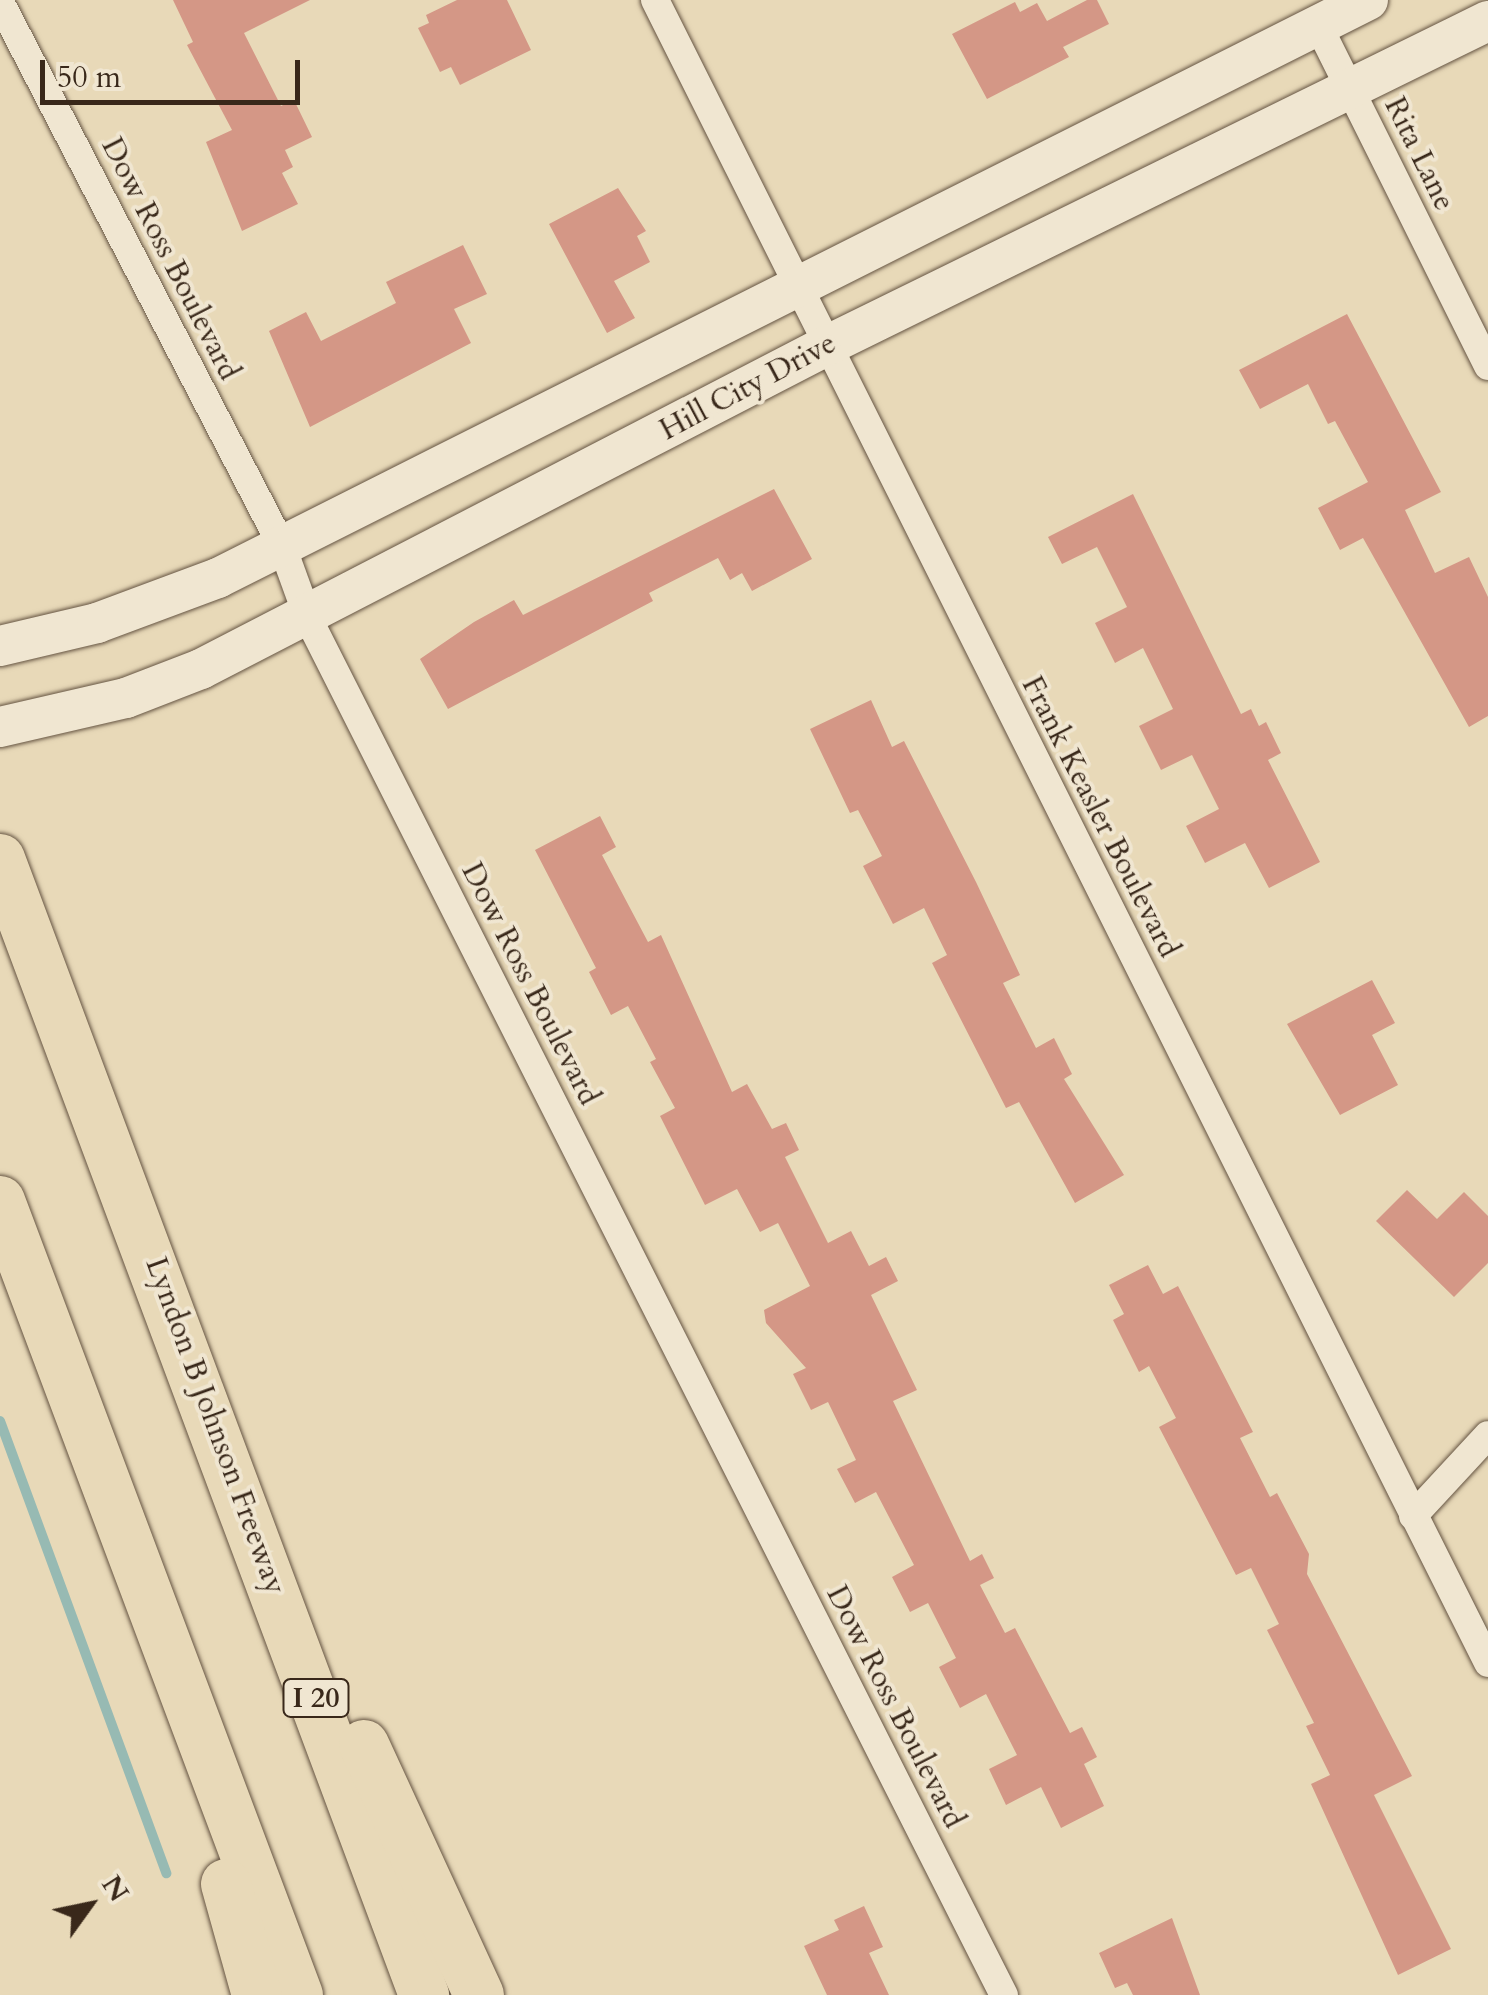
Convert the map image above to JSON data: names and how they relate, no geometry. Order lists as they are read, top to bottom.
{
  "streets": {
    "highway": ["Lyndon B Johnson Freeway", "I 20"],
    "street": [
      "Rita Lane",
      "Dow Ross Boulevard",
      "Hill City Drive",
      "Frank Keasler Boulevard"
    ]
  },
  "crossings": [
    ["Rita Lane", "Hill City Drive"],
    ["Dow Ross Boulevard", "Hill City Drive"],
    ["Hill City Drive", "Frank Keasler Boulevard"]
  ],
  "scale_bar": "50 m",
  "north": "top right"
}
